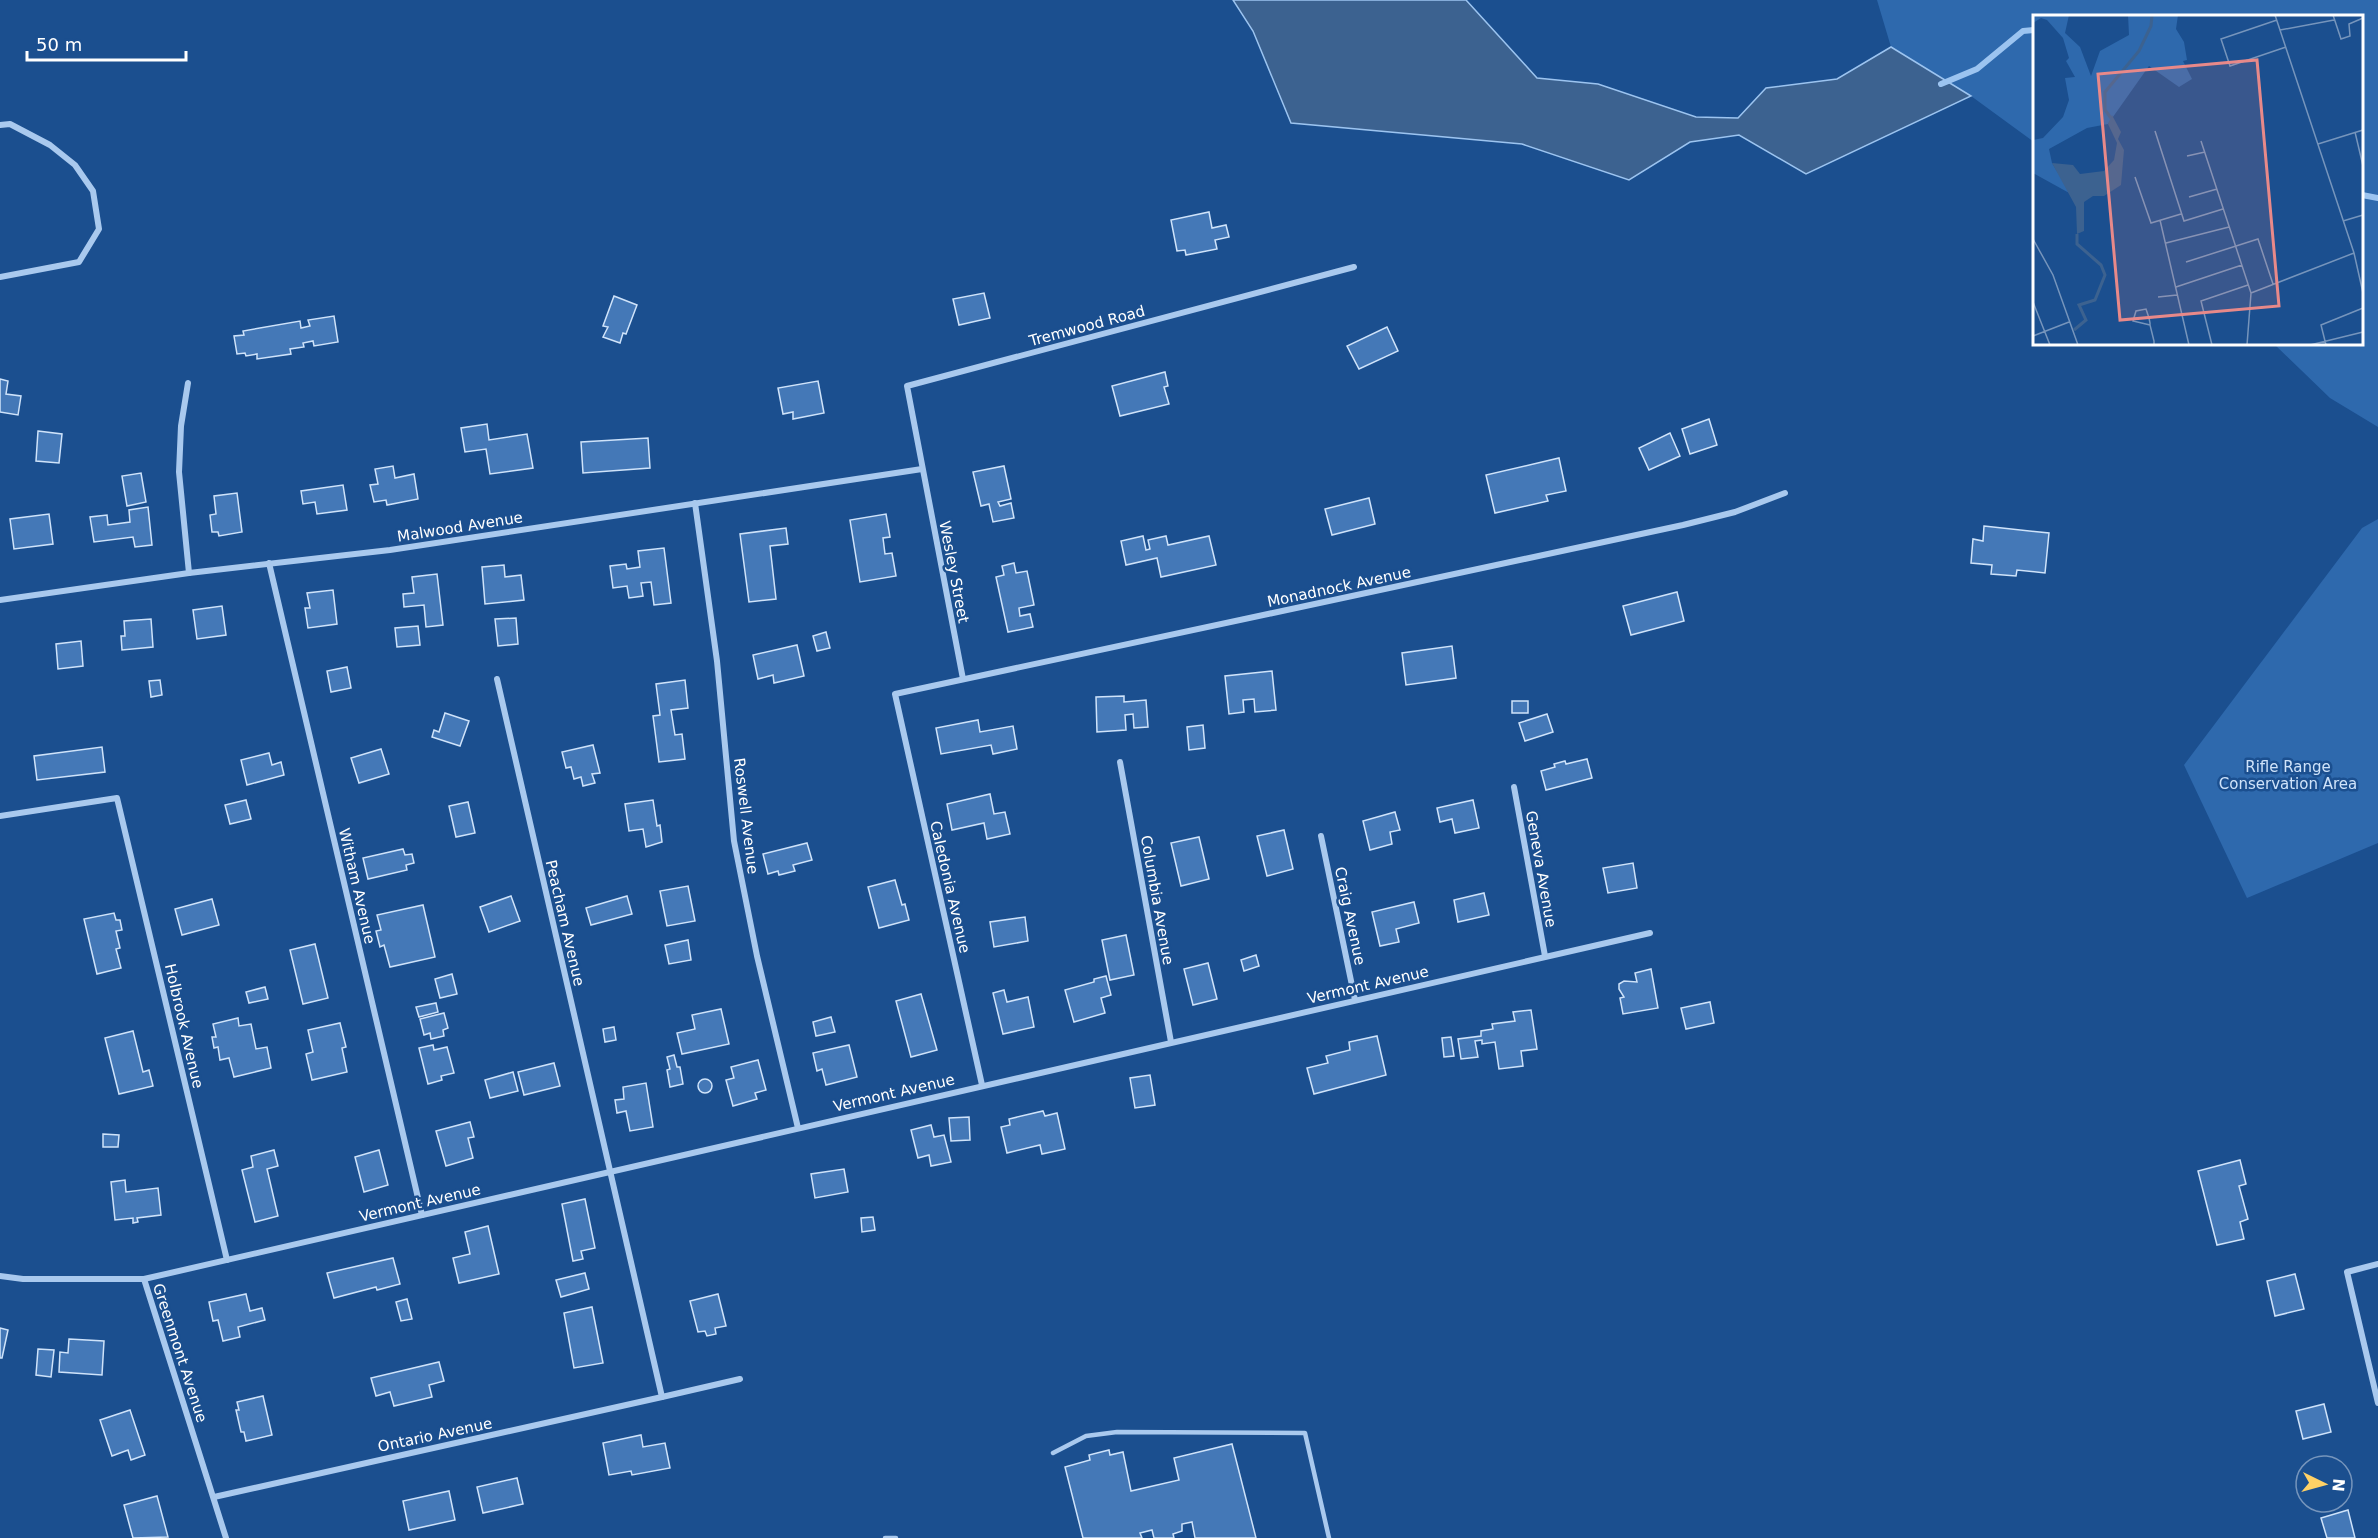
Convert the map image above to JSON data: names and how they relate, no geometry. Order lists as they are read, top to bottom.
{
  "streets": {
    "street": [
      "Tremwood Road",
      "Malwood Avenue",
      "Wesley Street",
      "Monadnock Avenue",
      "Roswell Avenue",
      "Geneva Avenue",
      "Witham Avenue",
      "Caledonia Avenue",
      "Columbia Avenue",
      "Craig Avenue",
      "Peacham Avenue",
      "Vermont Avenue",
      "Holbrook Avenue",
      "Greenmont Avenue",
      "Ontario Avenue"
    ]
  },
  "crossings": [
    ["Tremwood Road", "Malwood Avenue"],
    ["Tremwood Road", "Wesley Street"],
    ["Malwood Avenue", "Wesley Street"],
    ["Malwood Avenue", "Roswell Avenue"],
    ["Malwood Avenue", "Witham Avenue"],
    ["Wesley Street", "Monadnock Avenue"],
    ["Monadnock Avenue", "Caledonia Avenue"],
    ["Roswell Avenue", "Vermont Avenue"],
    ["Geneva Avenue", "Vermont Avenue"],
    ["Witham Avenue", "Vermont Avenue"],
    ["Caledonia Avenue", "Vermont Avenue"],
    ["Columbia Avenue", "Vermont Avenue"],
    ["Craig Avenue", "Vermont Avenue"],
    ["Peacham Avenue", "Vermont Avenue"],
    ["Vermont Avenue", "Holbrook Avenue"],
    ["Vermont Avenue", "Greenmont Avenue"],
    ["Greenmont Avenue", "Ontario Avenue"]
  ],
  "parks": ["Rifle Range Conservation Area"],
  "scale_bar": "50 m",
  "north": "right"
}
